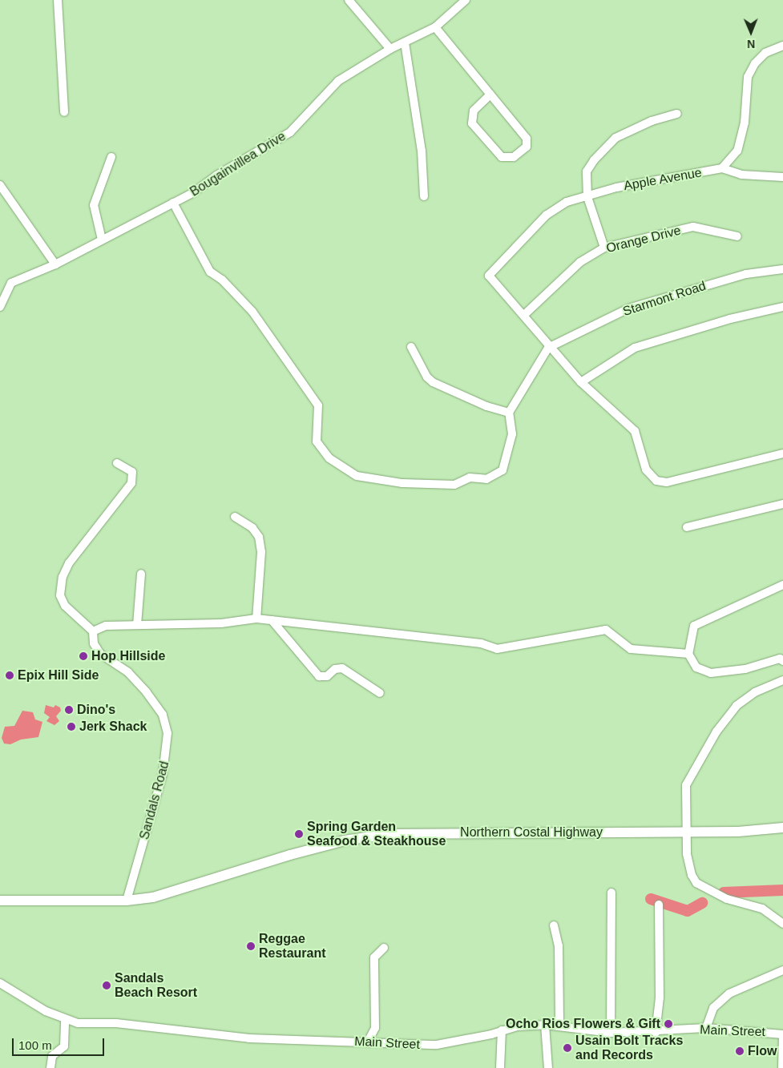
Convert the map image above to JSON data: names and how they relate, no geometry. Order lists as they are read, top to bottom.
{
  "streets": {
    "main road": ["Northern Costal Highway"],
    "street": [
      "Bougainvillea Drive",
      "Apple Avenue",
      "Orange Drive",
      "Starmont Road",
      "Sandals Road",
      "Main Street"
    ]
  },
  "crossings": [
    ["Apple Avenue", "Orange Drive"],
    ["Sandals Road", "Northern Costal Highway"]
  ],
  "places": [
    "Hop Hillside",
    "Epix Hill Side",
    "Dino's",
    "Jerk Shack",
    "Spring Garden Seafood & Steakhouse",
    "Reggae Restaurant",
    "Sandals Beach Resort",
    "Ocho Rios Flowers & Gift",
    "Usain Bolt Tracks and Records",
    "Flow"
  ],
  "scale_bar": "100 m",
  "north": "bottom"
}
